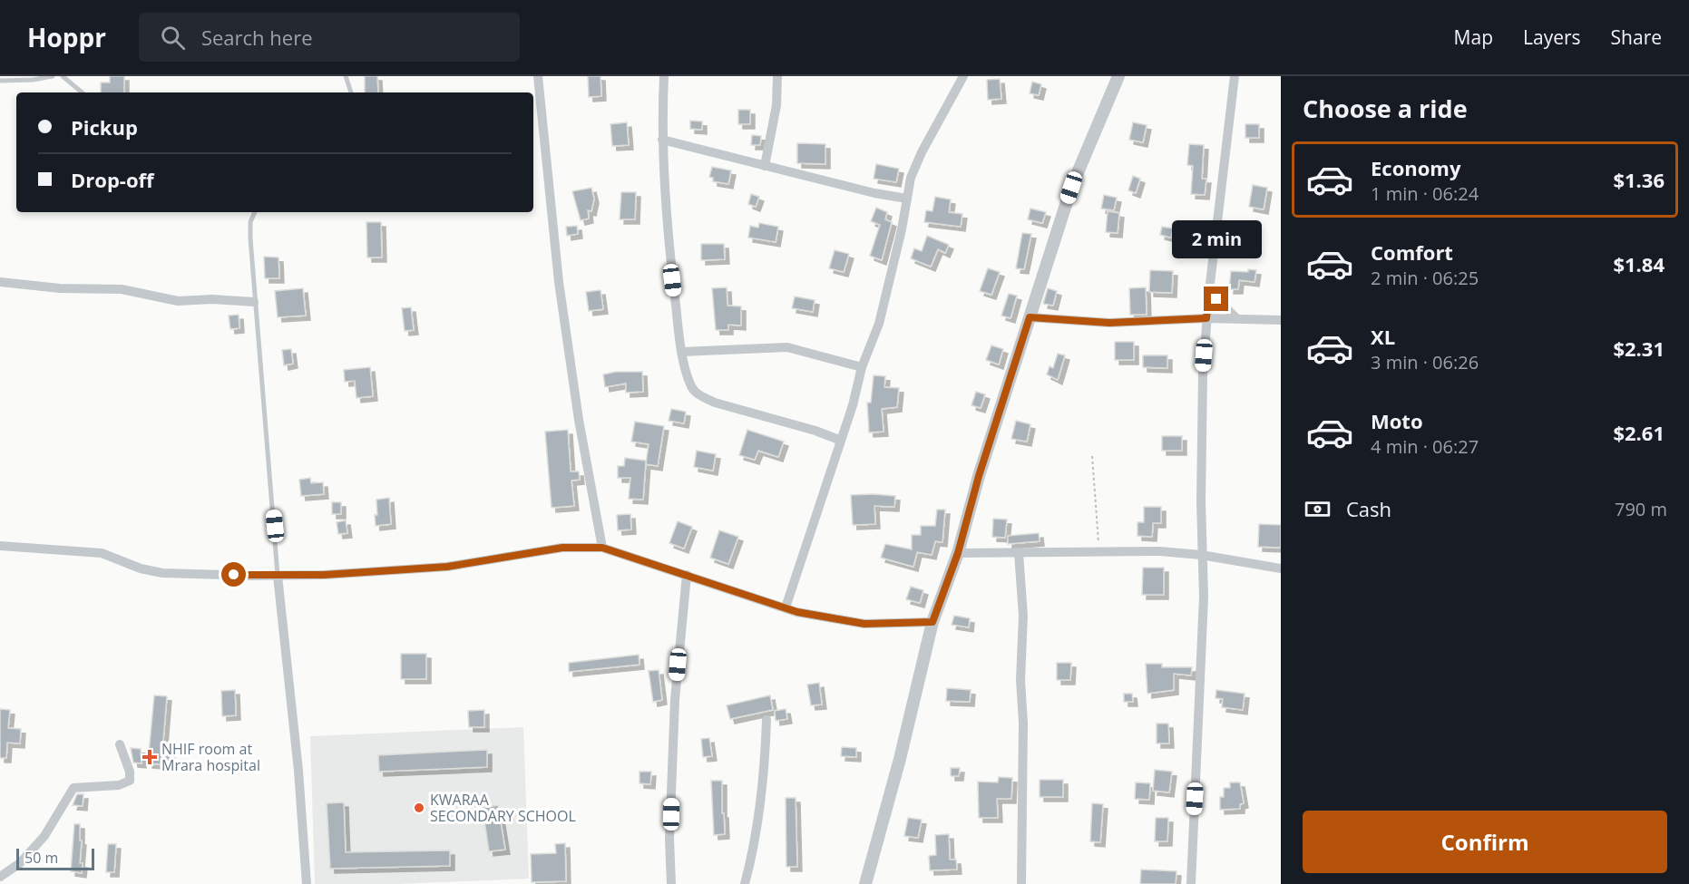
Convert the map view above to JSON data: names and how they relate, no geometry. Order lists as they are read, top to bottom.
{
  "places": {
    "health": ["NHIF room at Mrara hospital"],
    "other": ["KWARAA SECONDARY SCHOOL"]
  },
  "scale_bar": "50 m",
  "page": {
    "header": "Hoppr",
    "search": "Search here",
    "nav": ["Map", "Layers", "Share"],
    "heading": "Choose a ride",
    "banner": ["Pickup", "Drop-off"],
    "list": [
      {
        "name": "Economy",
        "note": "1 min · 06:24",
        "value": "$1.36"
      },
      {
        "name": "Comfort",
        "note": "2 min · 06:25",
        "value": "$1.84"
      },
      {
        "name": "XL",
        "note": "3 min · 06:26",
        "value": "$2.31"
      },
      {
        "name": "Moto",
        "note": "4 min · 06:27",
        "value": "$2.61"
      }
    ],
    "bubble": "2 min",
    "pay": ["Cash", "790 m"],
    "buttons": "Confirm",
    "scale": "50 m"
  }
}
